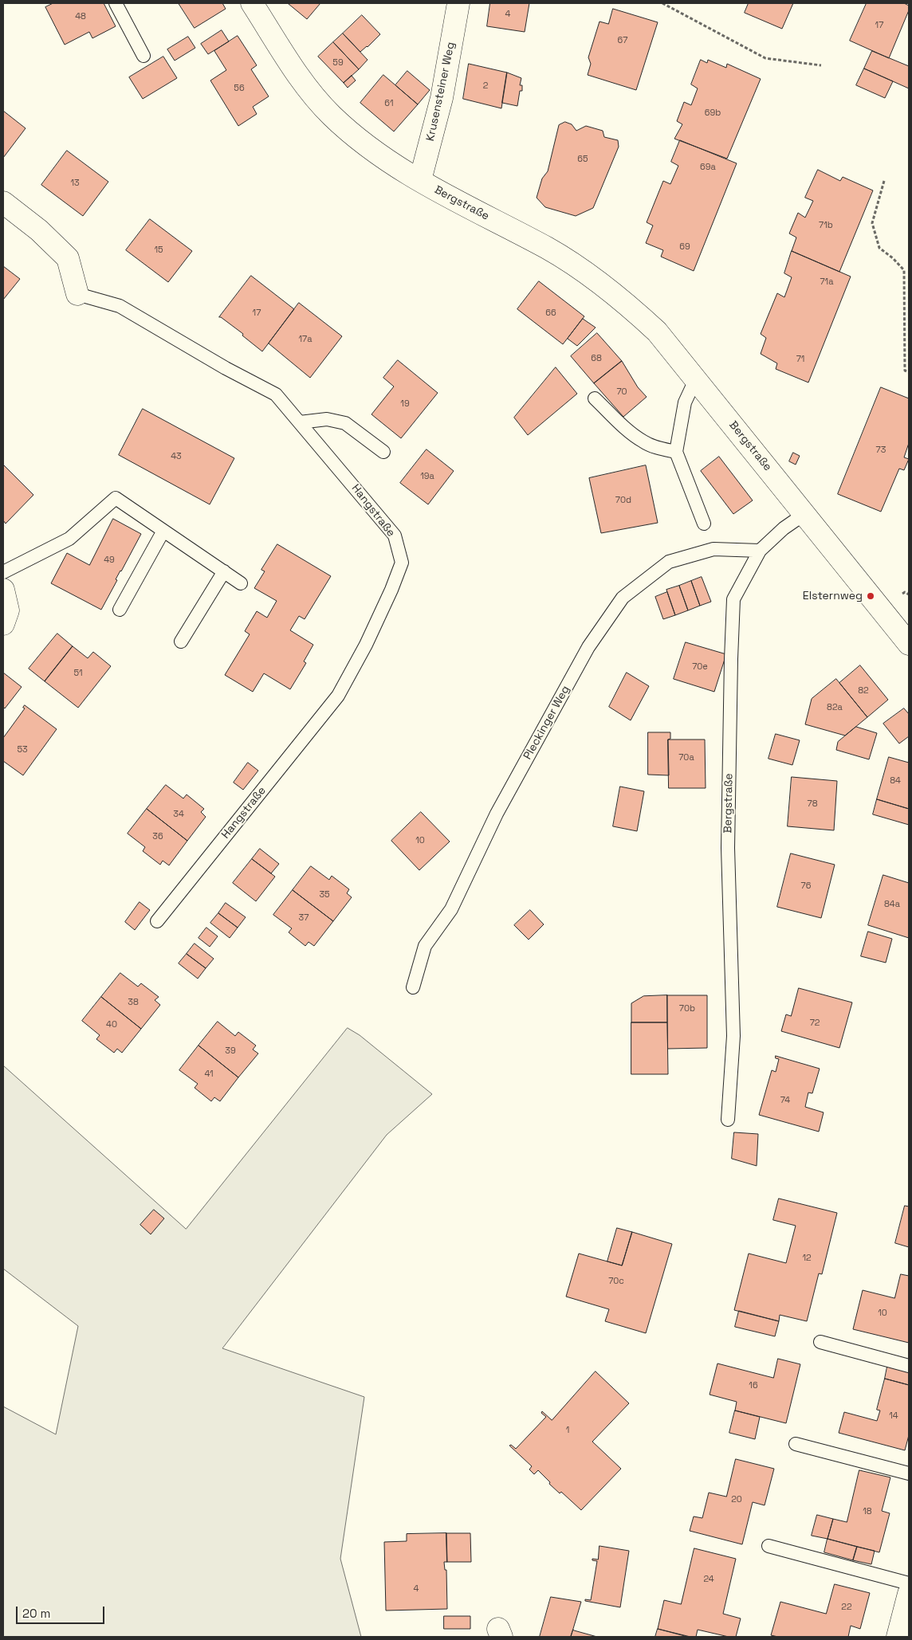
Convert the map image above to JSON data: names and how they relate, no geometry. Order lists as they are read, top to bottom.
{
  "streets": {
    "street": ["Krusensteiner Weg", "Bergstraße", "Hangstraße"],
    "lane": ["Pleckinger Weg"]
  },
  "crossings": [
    ["Krusensteiner Weg", "Bergstraße"],
    ["Bergstraße", "Pleckinger Weg"]
  ],
  "places": ["Elsternweg"],
  "house_numbers": [
    "4",
    "48",
    "17",
    "67",
    "59",
    "2",
    "56",
    "61",
    "69b",
    "65",
    "69a",
    "13",
    "71b",
    "69",
    "15",
    "71a",
    "17",
    "66",
    "17a",
    "68",
    "71",
    "70",
    "19",
    "73",
    "43",
    "19a",
    "70d",
    "49",
    "70e",
    "51",
    "82",
    "82a",
    "53",
    "70a",
    "84",
    "78",
    "34",
    "36",
    "10",
    "76",
    "35",
    "84a",
    "37",
    "38",
    "70b",
    "72",
    "40",
    "39",
    "41",
    "74",
    "12",
    "70c",
    "10",
    "16",
    "14",
    "1",
    "20",
    "18",
    "24",
    "4",
    "22"
  ],
  "scale_bar": "20 m"
}
